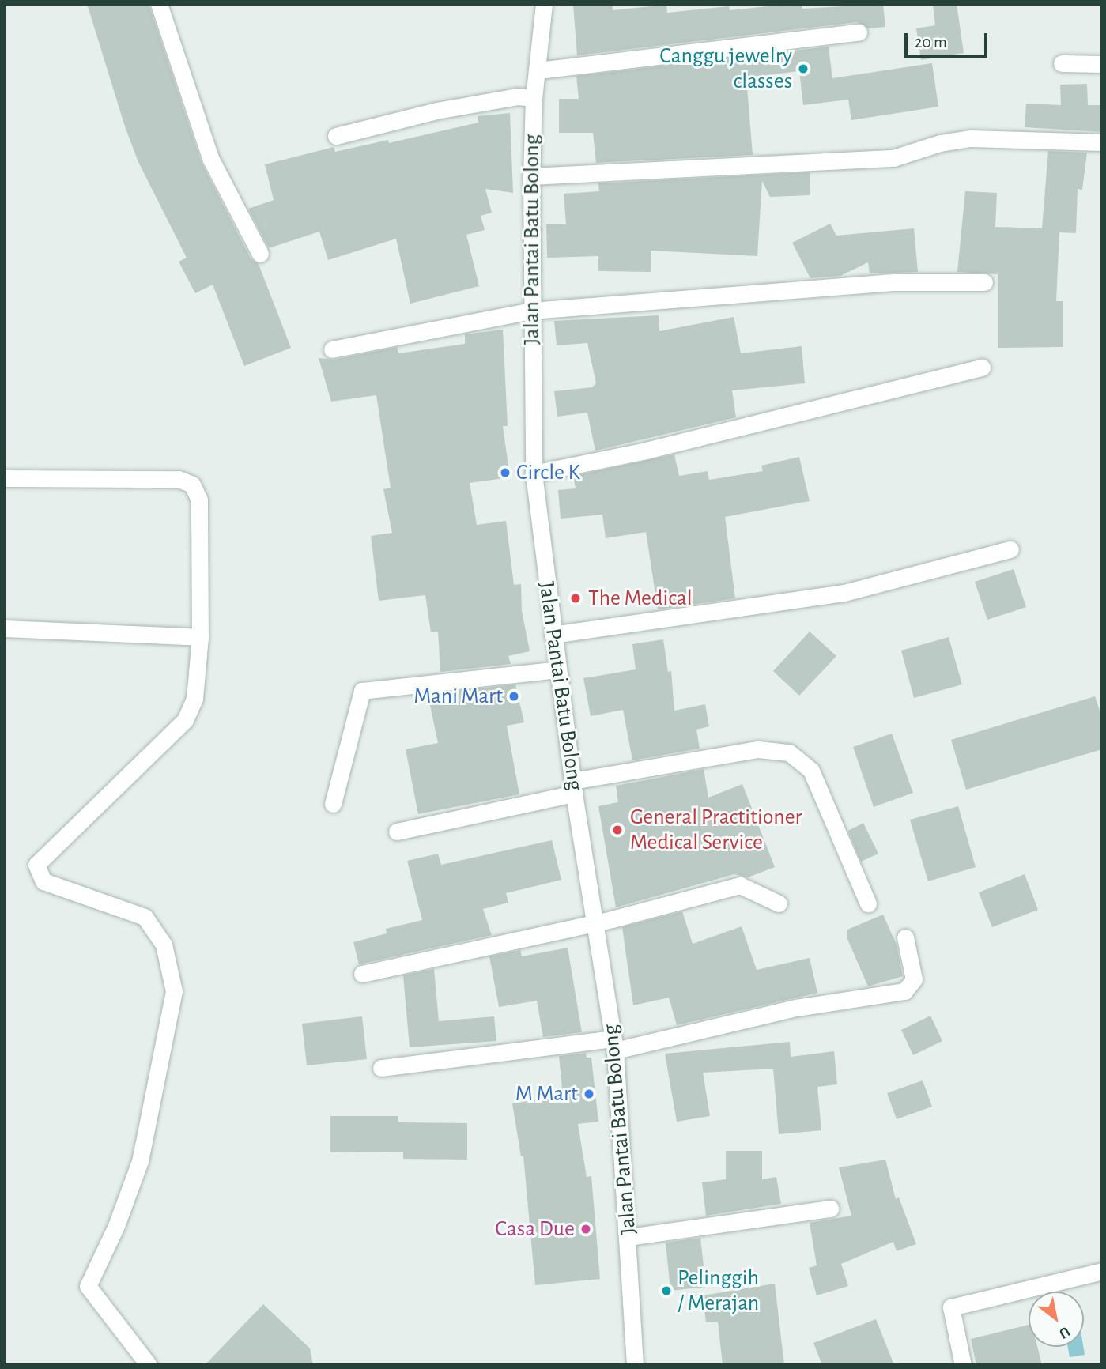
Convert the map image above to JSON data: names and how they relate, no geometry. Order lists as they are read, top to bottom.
{
  "streets": {
    "street": ["Jalan Pantai Batu Bolong"]
  },
  "places": [
    "Canggu jewelry classes",
    "Circle K",
    "The Medical",
    "Mani Mart",
    "General Practitioner Medical Service",
    "M Mart",
    "Casa Due",
    "Pelinggih / Merajan"
  ],
  "scale_bar": "20 m",
  "north": "bottom right"
}
